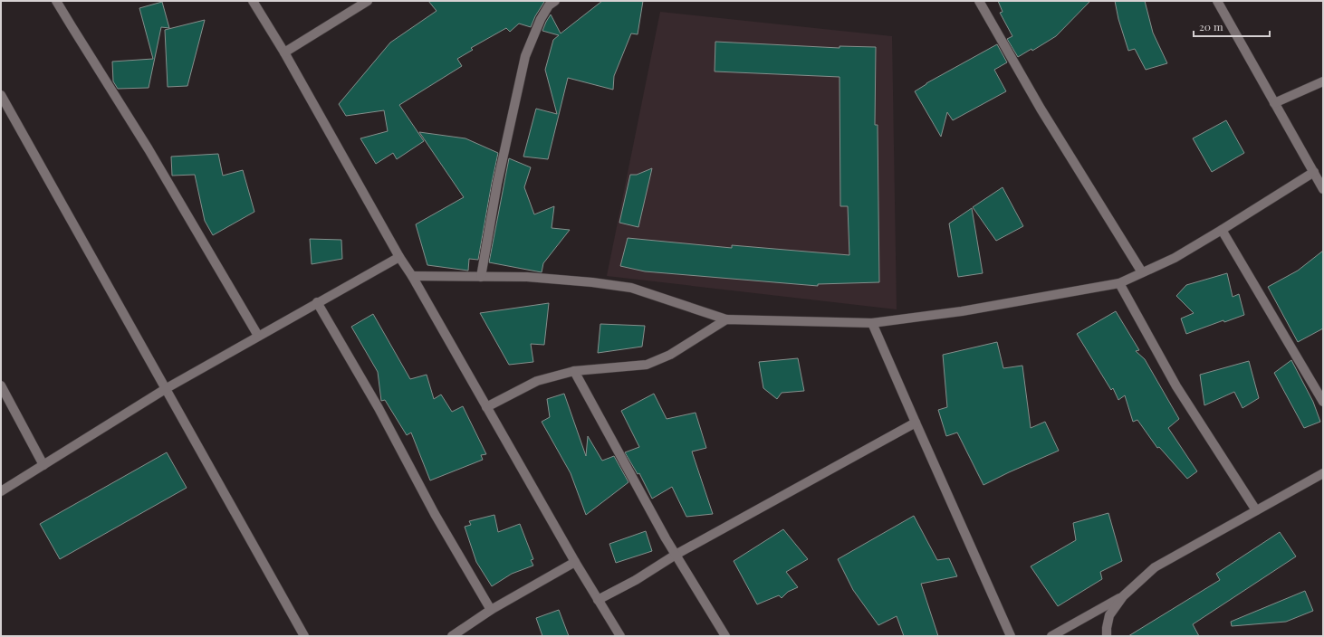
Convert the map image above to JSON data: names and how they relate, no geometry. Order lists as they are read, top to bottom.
{
  "scale_bar": "20 m"
}
